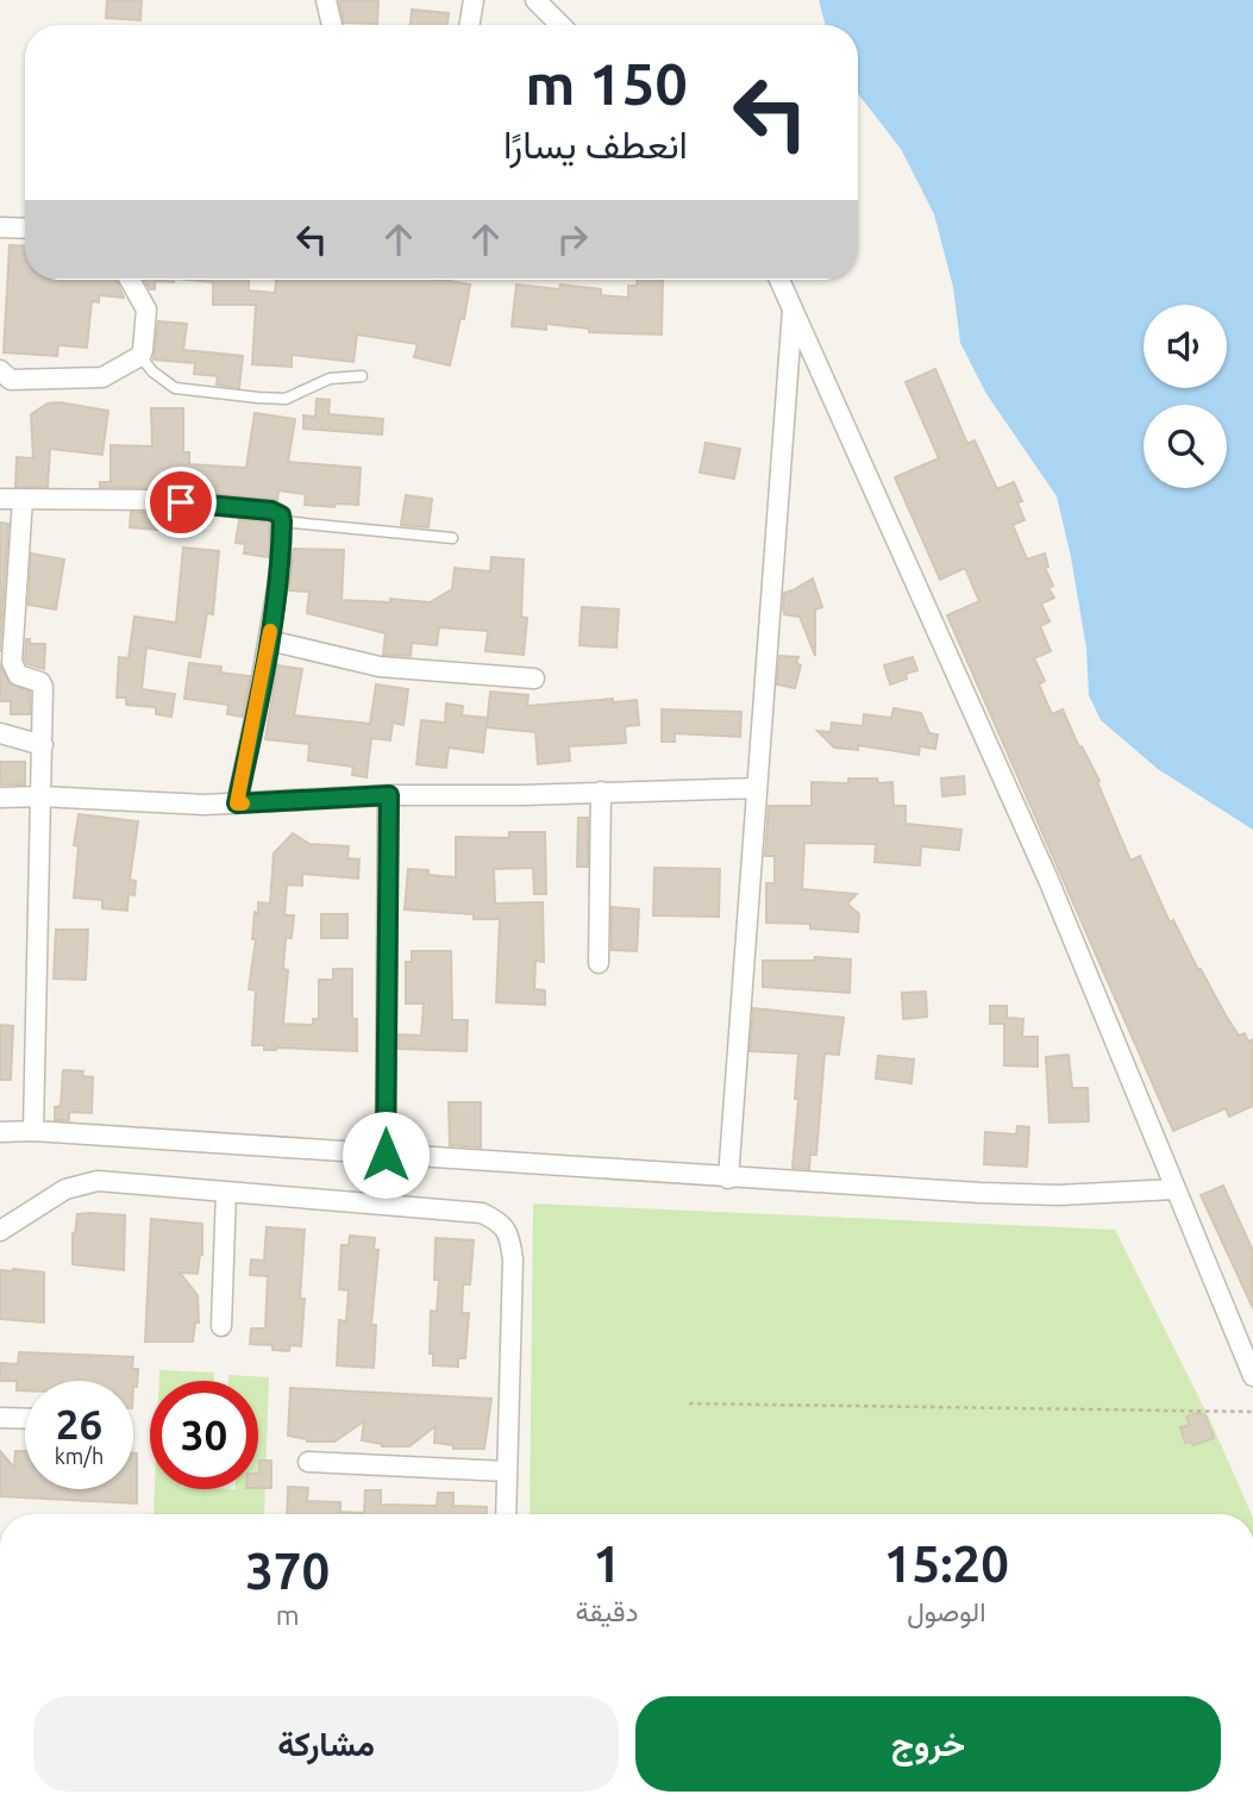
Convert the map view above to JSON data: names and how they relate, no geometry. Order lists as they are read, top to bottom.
{
  "page": {
    "turn": ["150 m", "انعطف يسارًا"],
    "speed": "26 km/h",
    "limit": "30",
    "eta": [
      "15:20",
      "الوصول",
      "1",
      "دقيقة",
      "370",
      "m"
    ],
    "buttons": ["خروج", "مشاركة"]
  }
}
